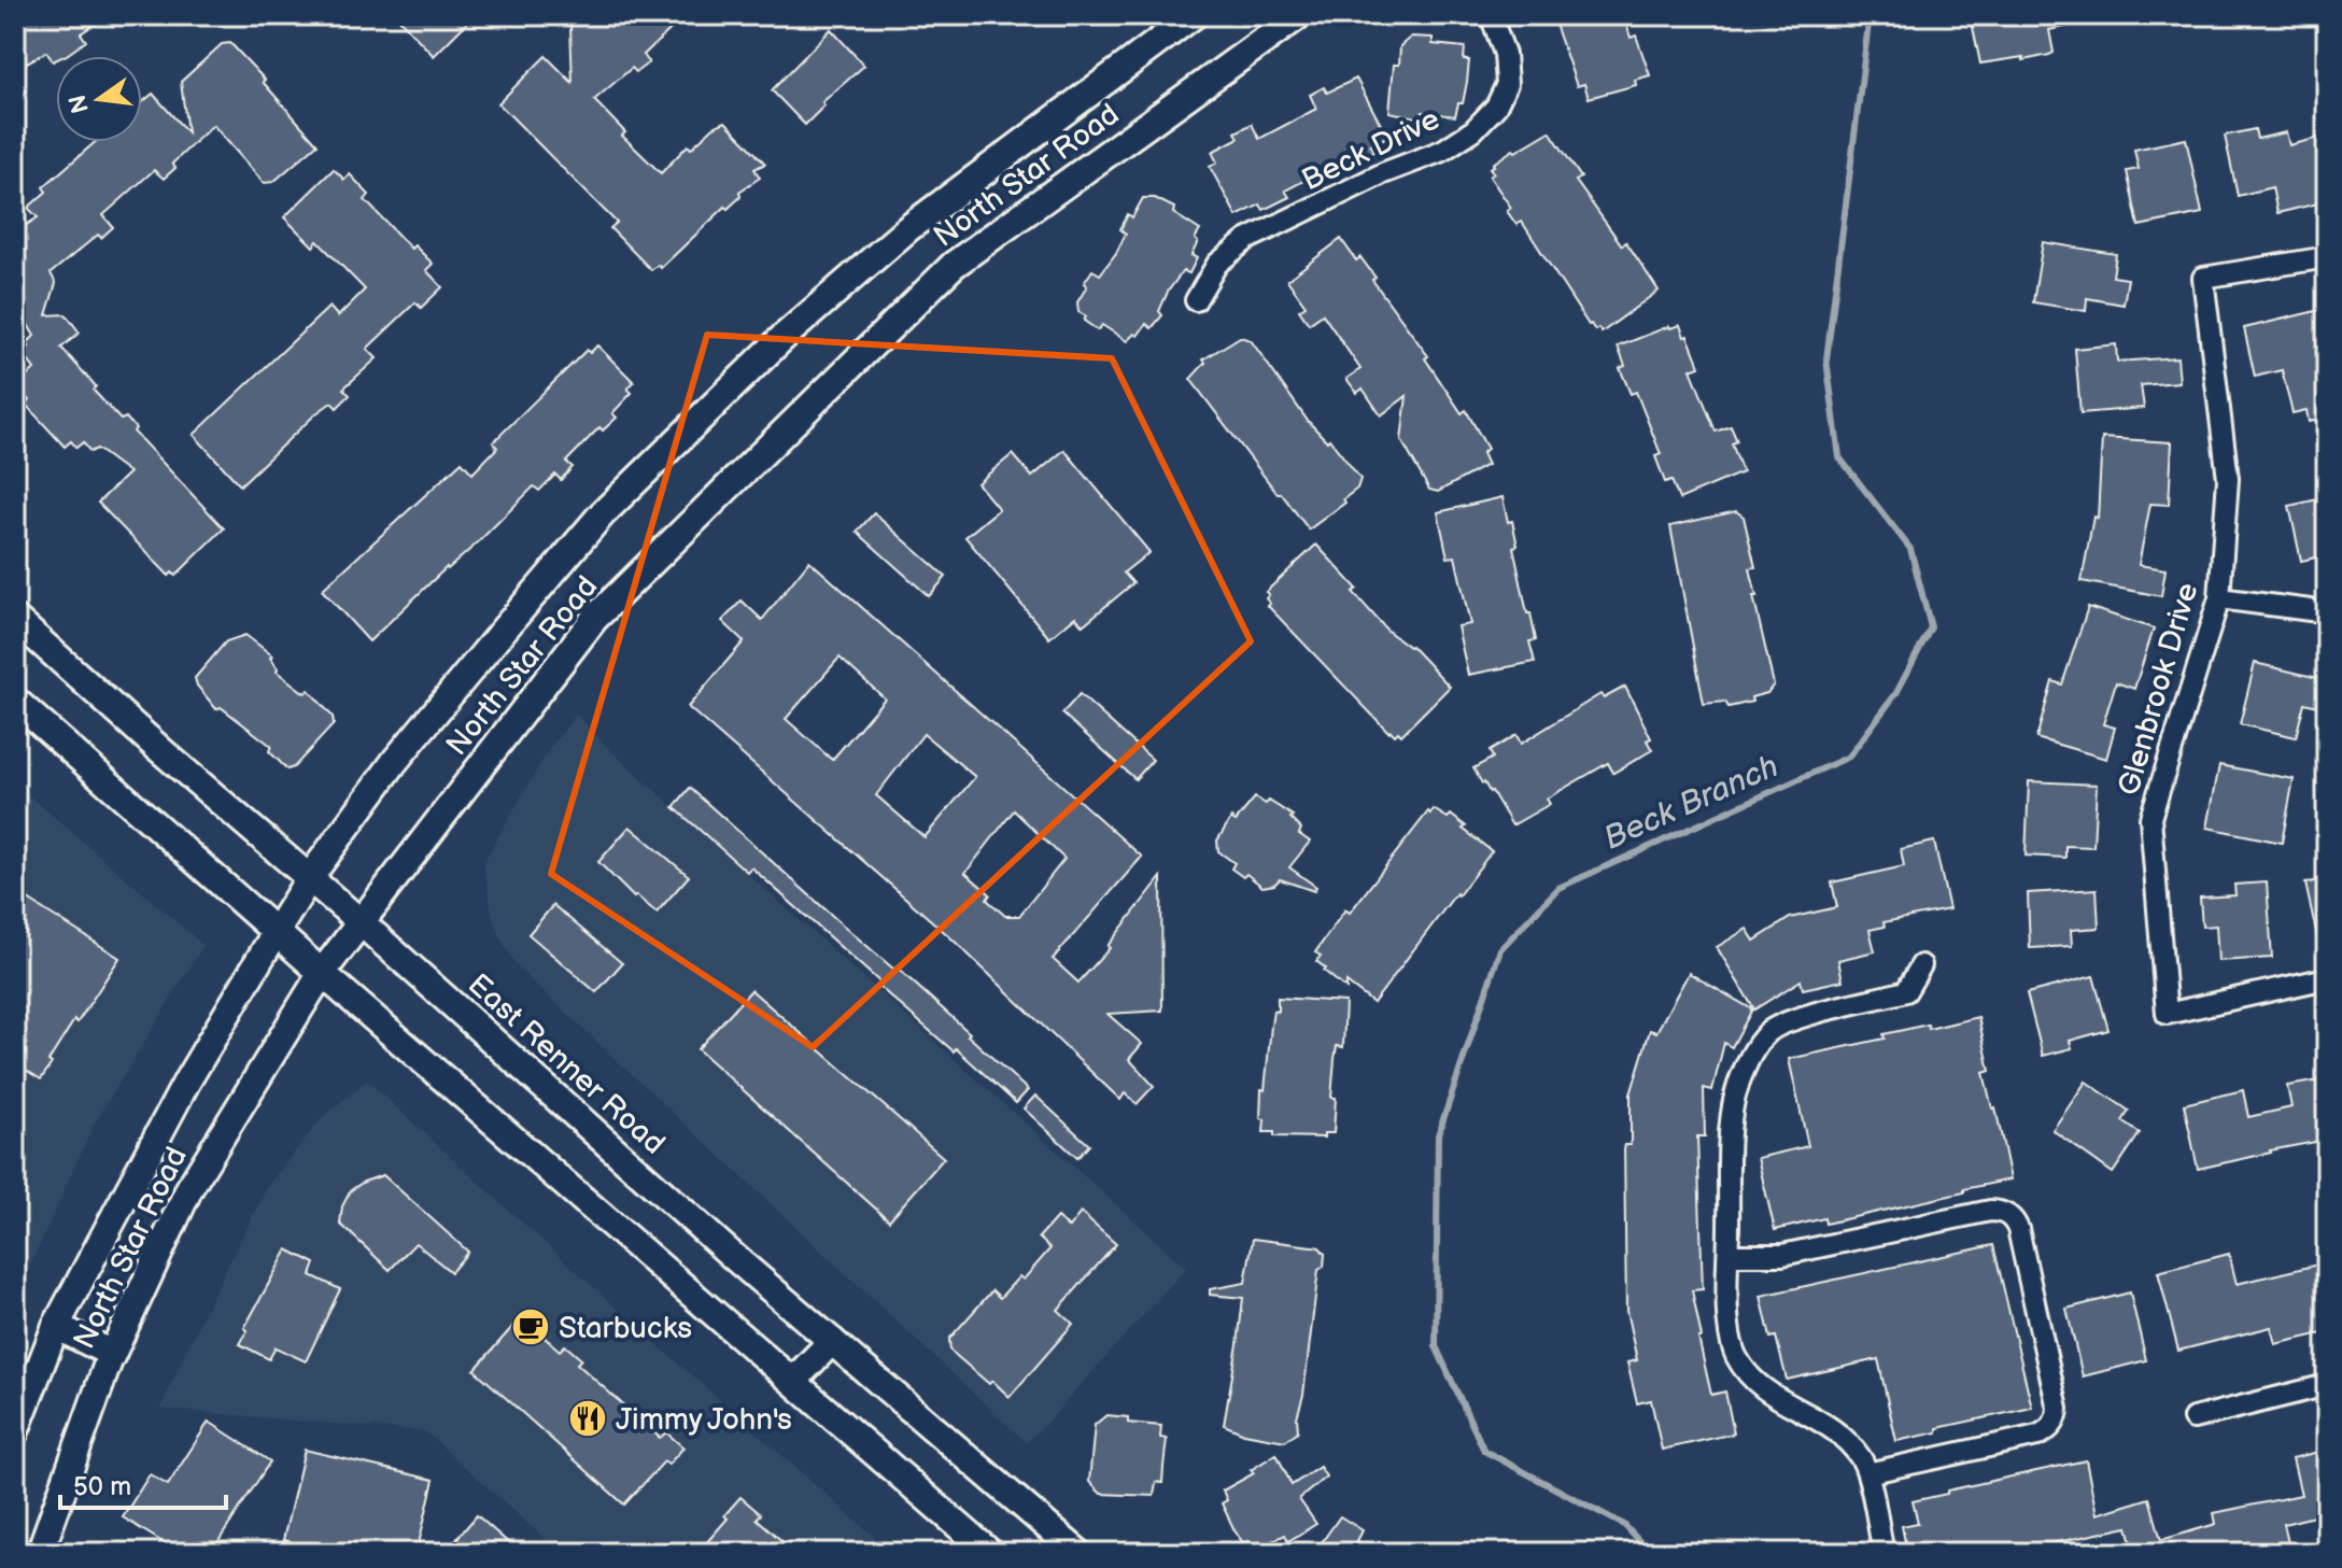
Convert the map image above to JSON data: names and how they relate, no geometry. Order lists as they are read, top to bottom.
{
  "streets": {
    "main road": ["North Star Road", "East Renner Road"],
    "street": ["Beck Drive", "Glenbrook Drive"]
  },
  "crossings": [
    ["North Star Road", "East Renner Road"]
  ],
  "water": ["Beck Branch"],
  "places": {
    "cafe": ["Starbucks"],
    "restaurant": ["Jimmy John's"]
  },
  "scale_bar": "50 m",
  "north": "left"
}
